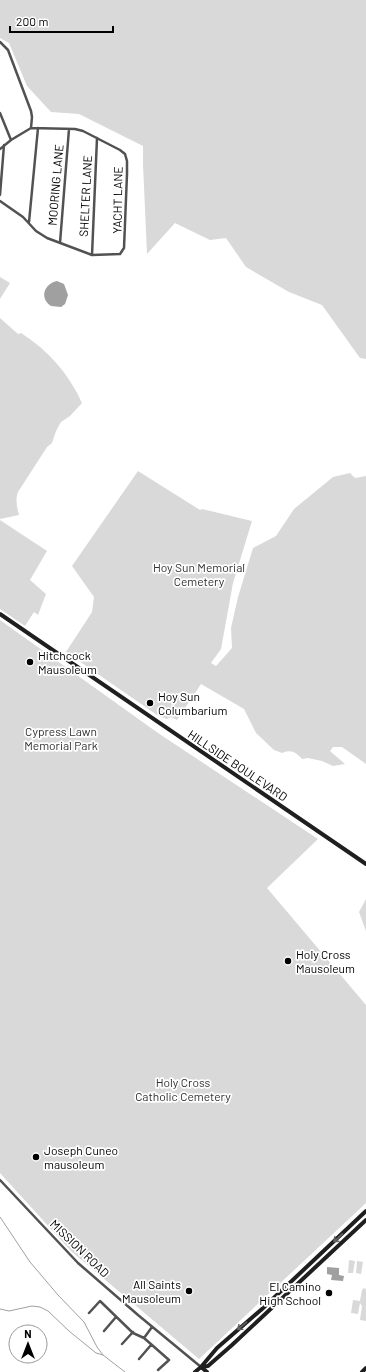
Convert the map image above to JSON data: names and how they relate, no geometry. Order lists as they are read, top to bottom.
{
  "streets": {
    "main road": ["HILLSIDE BOULEVARD", "MISSION ROAD"],
    "street": ["MOORING LANE", "SHELTER LANE", "YACHT LANE"]
  },
  "crossings": [
    ["SHELTER LANE", "YACHT LANE"]
  ],
  "parks": ["Hoy Sun Memorial Cemetery", "Cypress Lawn Memorial Park", "Holy Cross Catholic Cemetery"],
  "places": [
    "Hitchcock Mausoleum",
    "Hoy Sun Columbarium",
    "Holy Cross Mausoleum",
    "Joseph Cuneo mausoleum",
    "All Saints Mausoleum",
    "El Camino High School"
  ],
  "scale_bar": "200 m",
  "north": "top"
}
